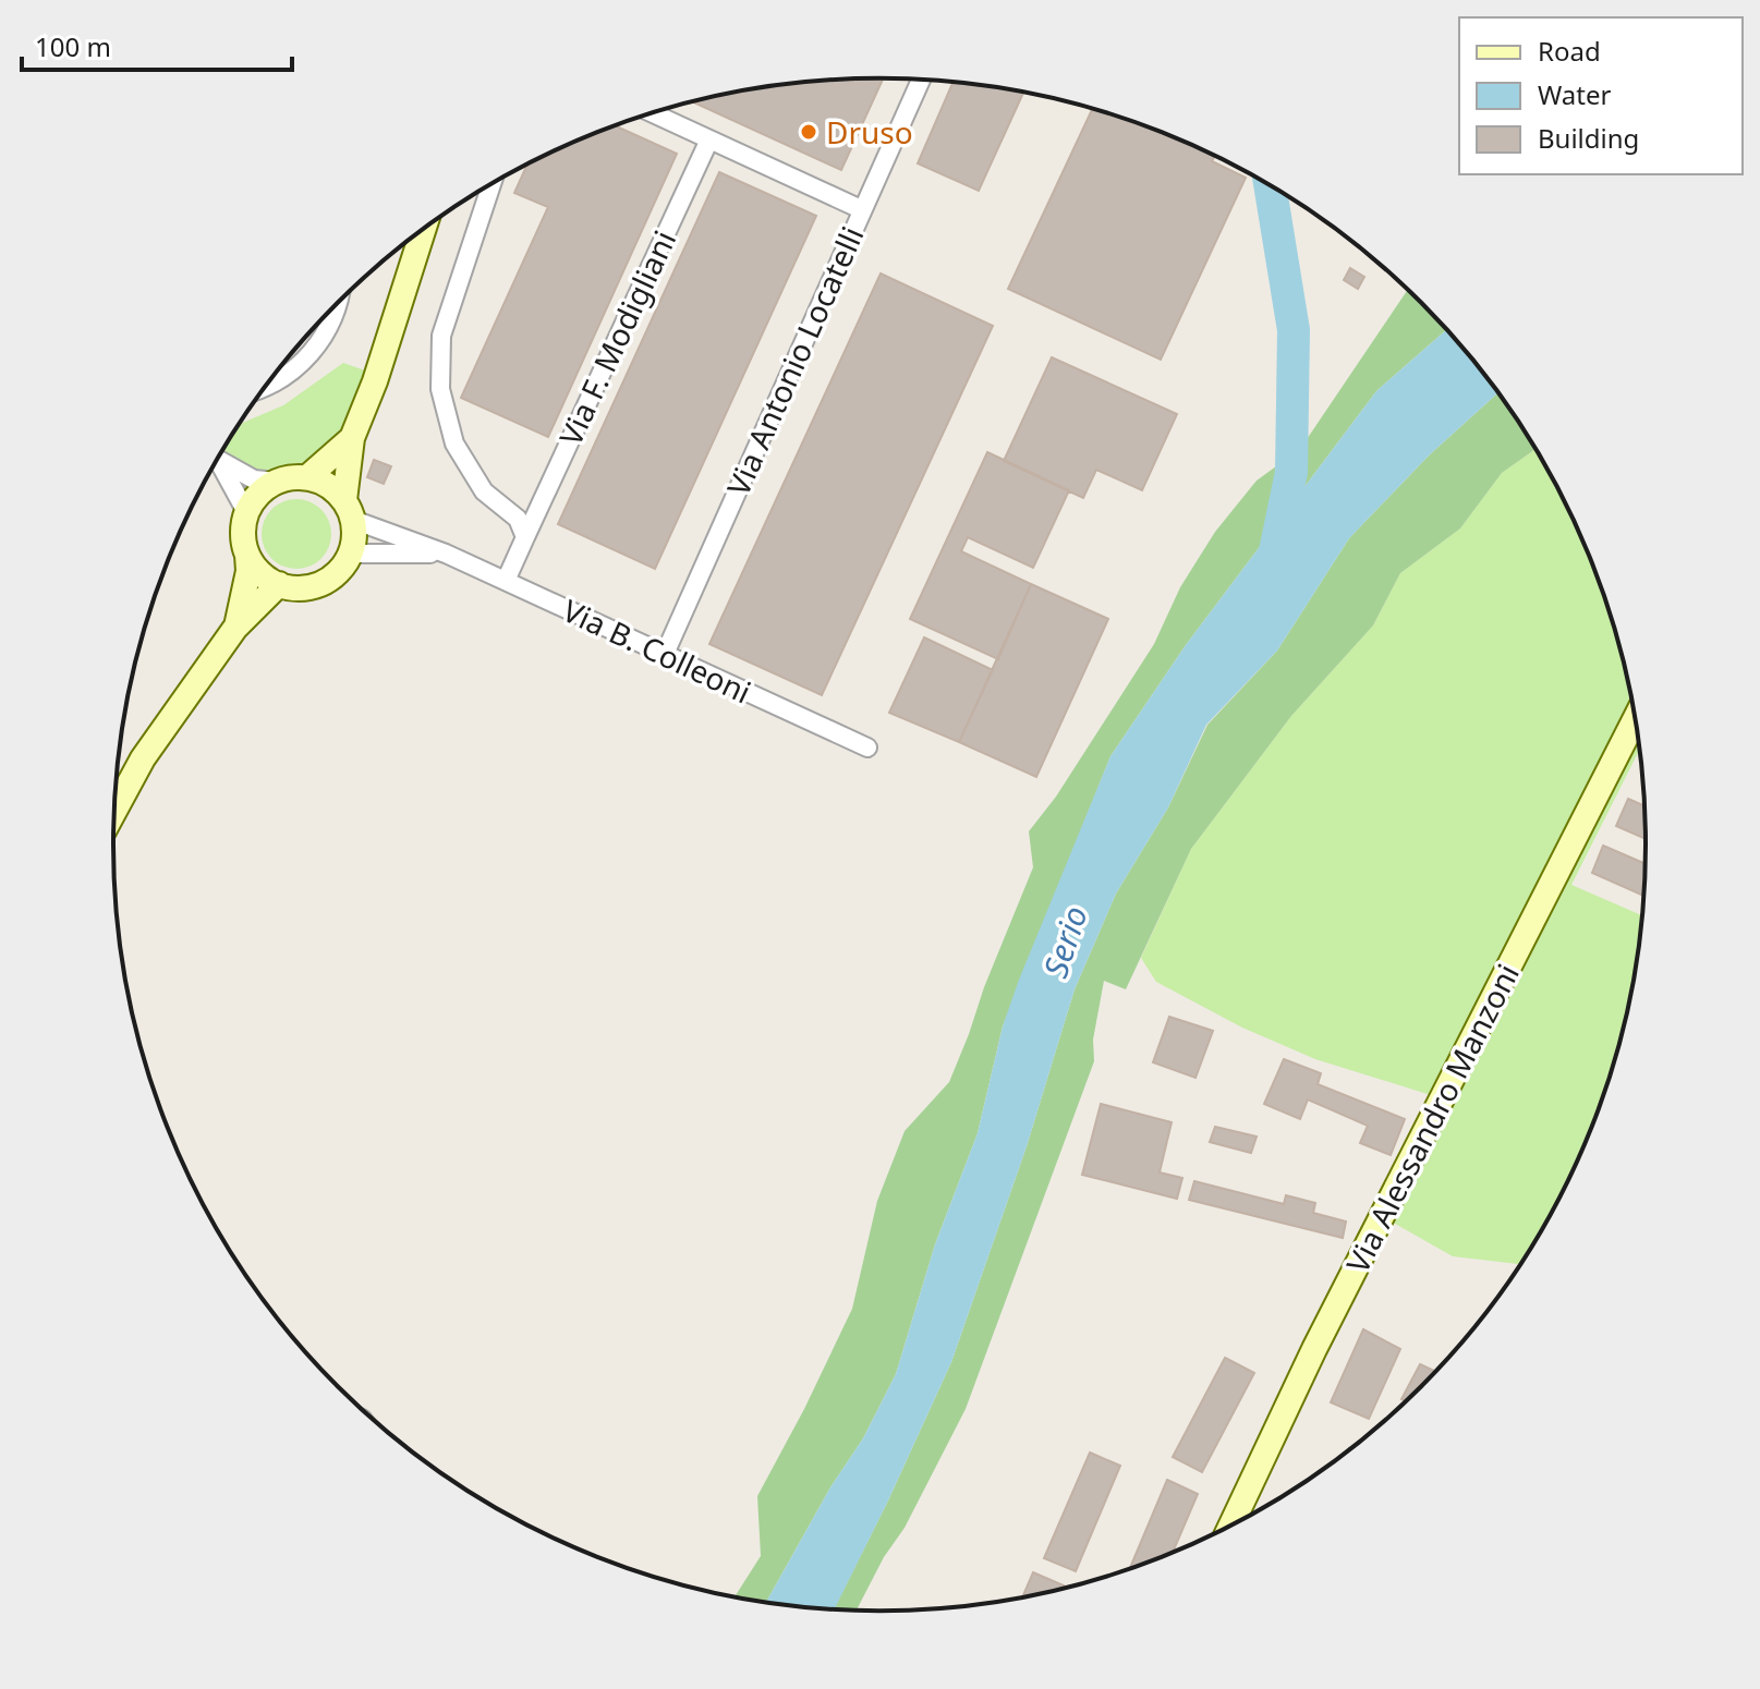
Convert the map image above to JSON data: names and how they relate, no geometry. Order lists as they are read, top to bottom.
{
  "streets": {
    "street": [
      "Via F. Modigliani",
      "Via Antonio Locatelli",
      "Via B. Colleoni",
      "Via Alessandro Manzoni"
    ]
  },
  "crossings": [
    ["Via F. Modigliani", "Via B. Colleoni"],
    ["Via Antonio Locatelli", "Via B. Colleoni"]
  ],
  "water": ["Serio"],
  "places": ["Druso"],
  "legend": ["Road", "Water", "Building"],
  "scale_bar": "100 m"
}
